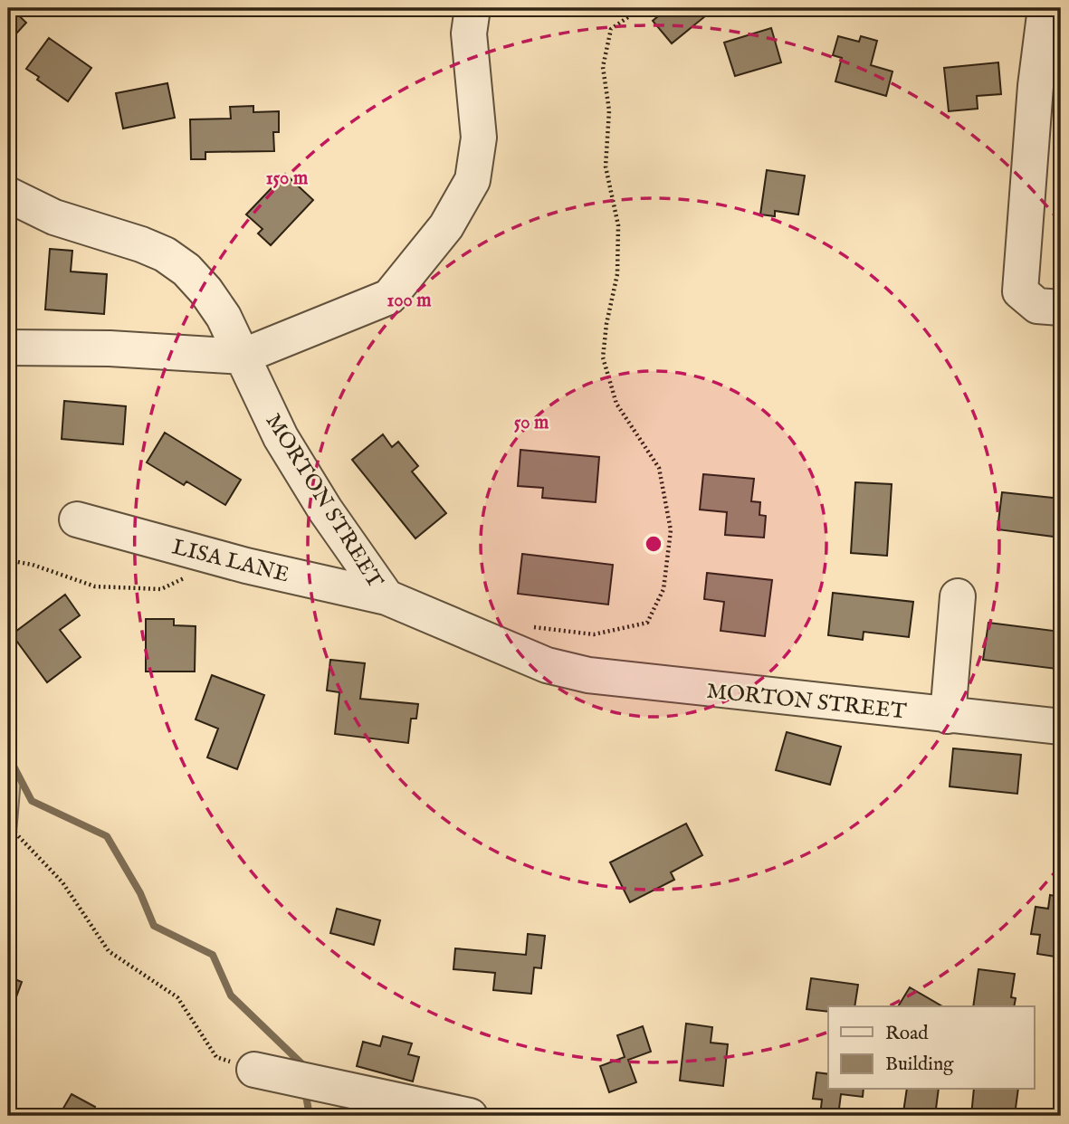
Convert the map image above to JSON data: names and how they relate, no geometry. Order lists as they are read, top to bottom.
{
  "streets": {
    "street": ["MORTON STREET", "LISA LANE"]
  },
  "crossings": [
    ["MORTON STREET", "LISA LANE"]
  ],
  "legend": ["Road", "Building"],
  "rings": ["150 m", "100 m", "50 m"]
}
